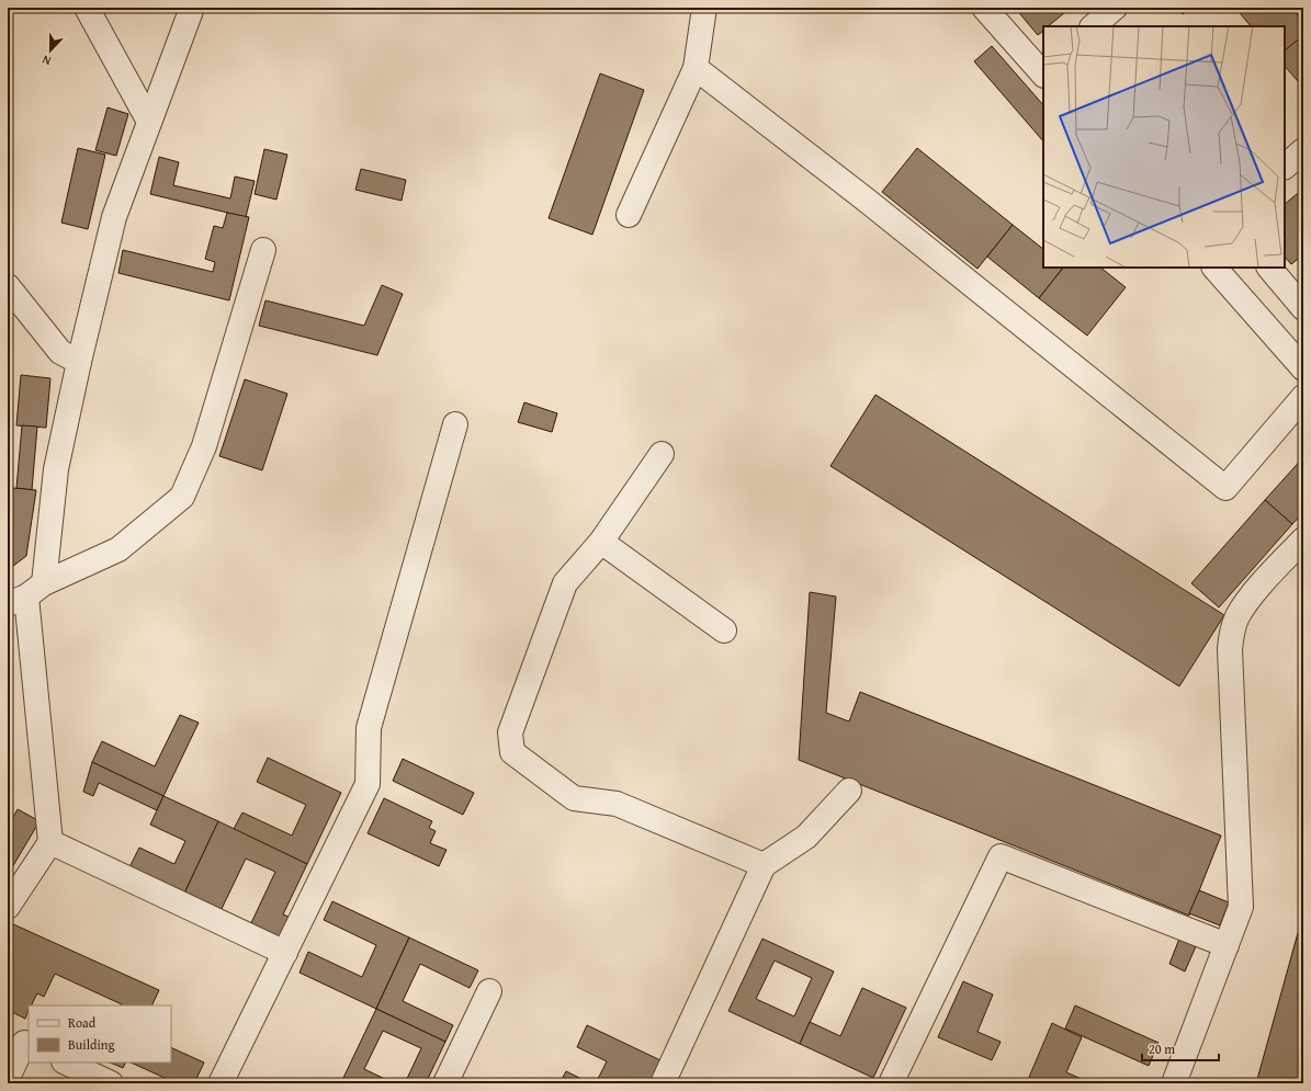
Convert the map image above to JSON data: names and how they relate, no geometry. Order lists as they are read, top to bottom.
{
  "legend": ["Road", "Building"],
  "scale_bar": "20 m",
  "north": "bottom"
}
